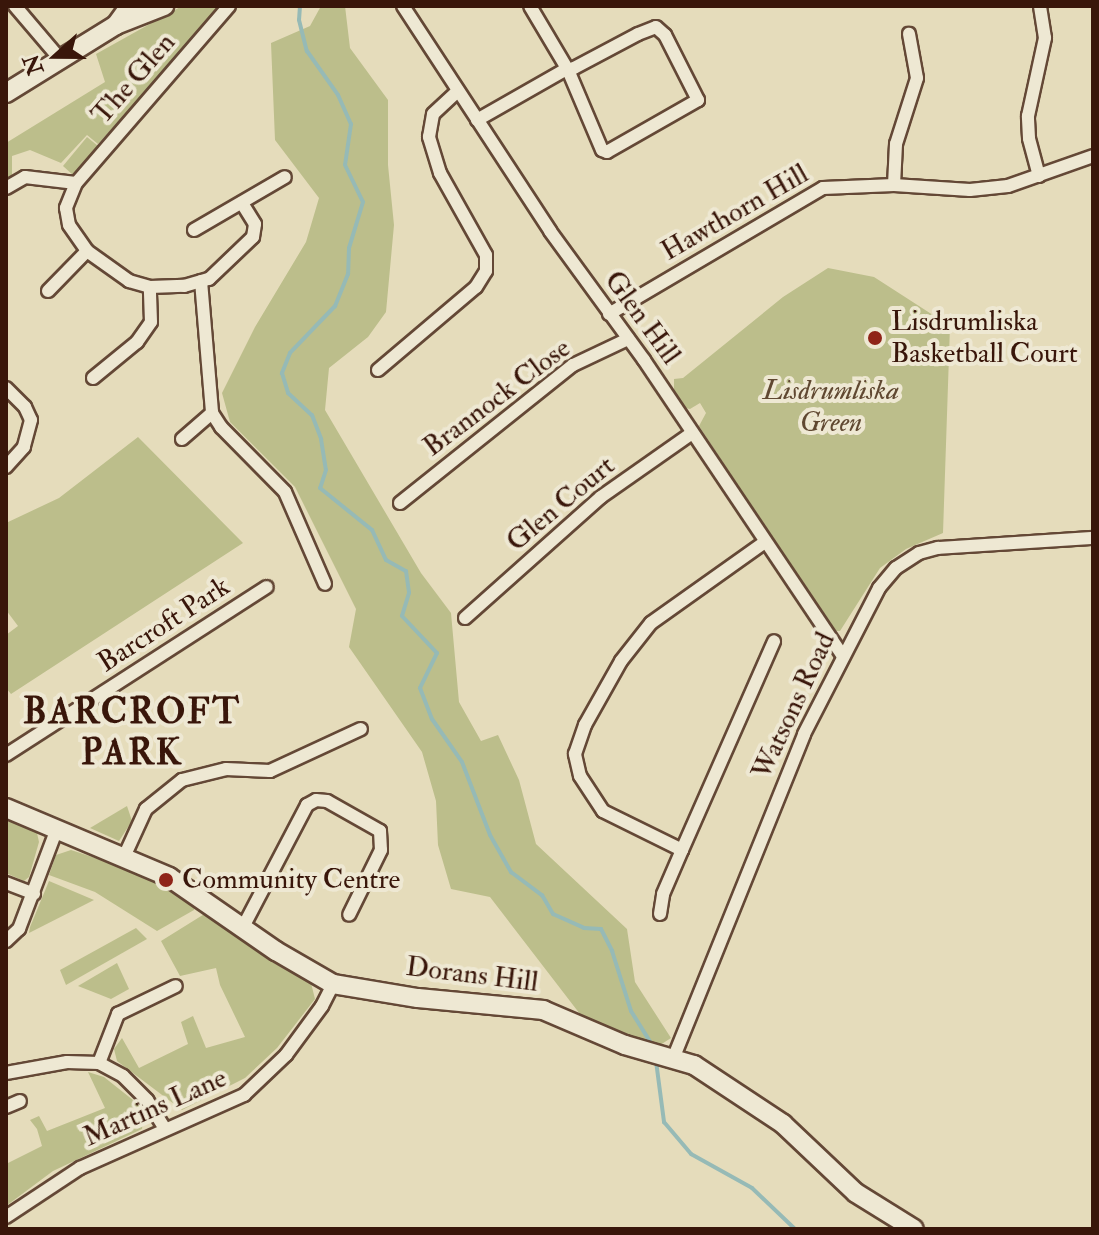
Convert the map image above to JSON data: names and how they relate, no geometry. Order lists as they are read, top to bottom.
{
  "streets": {
    "street": [
      "The Glen",
      "Hawthorn Hill",
      "Glen Hill",
      "Brannock Close",
      "Glen Court",
      "Barcroft Park",
      "Watsons Road",
      "Dorans Hill",
      "Martins Lane"
    ]
  },
  "crossings": [
    ["Hawthorn Hill", "Glen Hill"],
    ["Glen Hill", "Brannock Close"],
    ["Glen Hill", "Glen Court"],
    ["Glen Hill", "Watsons Road"],
    ["Watsons Road", "Dorans Hill"],
    ["Dorans Hill", "Martins Lane"]
  ],
  "districts": ["BARCROFT PARK"],
  "parks": ["Lisdrumliska Green"],
  "places": ["Lisdrumliska Basketball Court", "Community Centre"],
  "north": "left"
}
